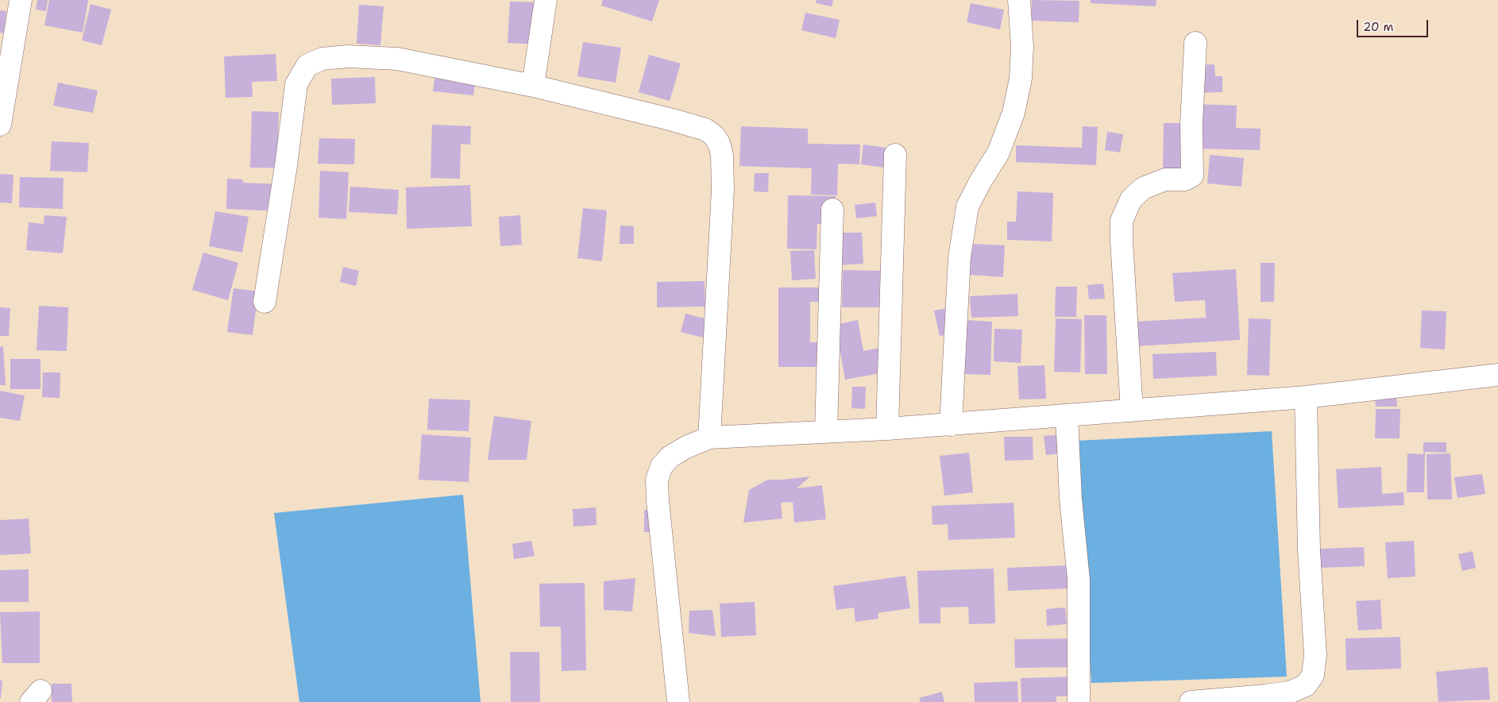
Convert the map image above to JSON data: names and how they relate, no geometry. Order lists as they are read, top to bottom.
{
  "scale_bar": "20 m"
}
